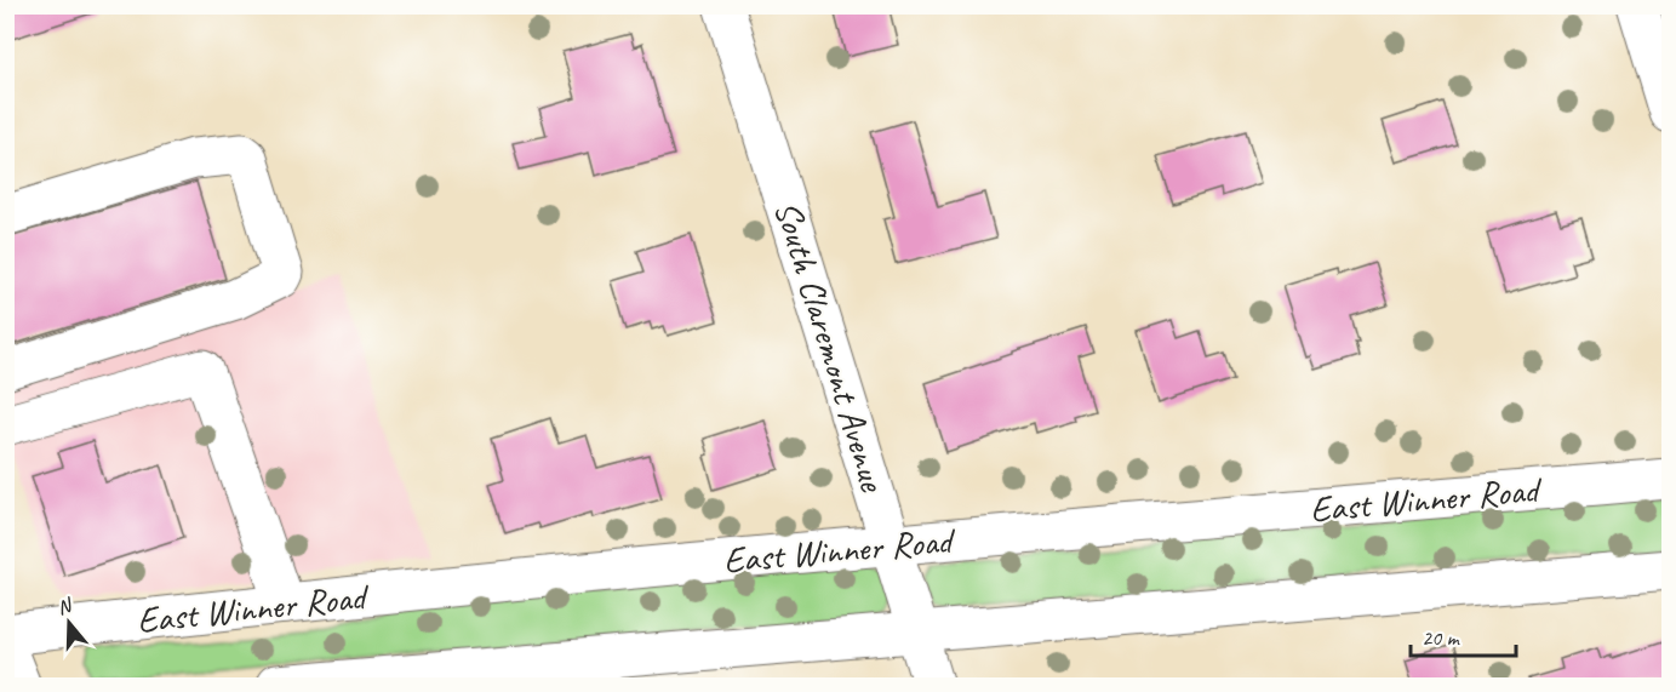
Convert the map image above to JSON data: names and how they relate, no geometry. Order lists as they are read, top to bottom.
{
  "streets": {
    "street": ["South Claremont Avenue", "East Winner Road"]
  },
  "crossings": [
    ["South Claremont Avenue", "East Winner Road"]
  ],
  "scale_bar": "20 m",
  "north": "top"
}
